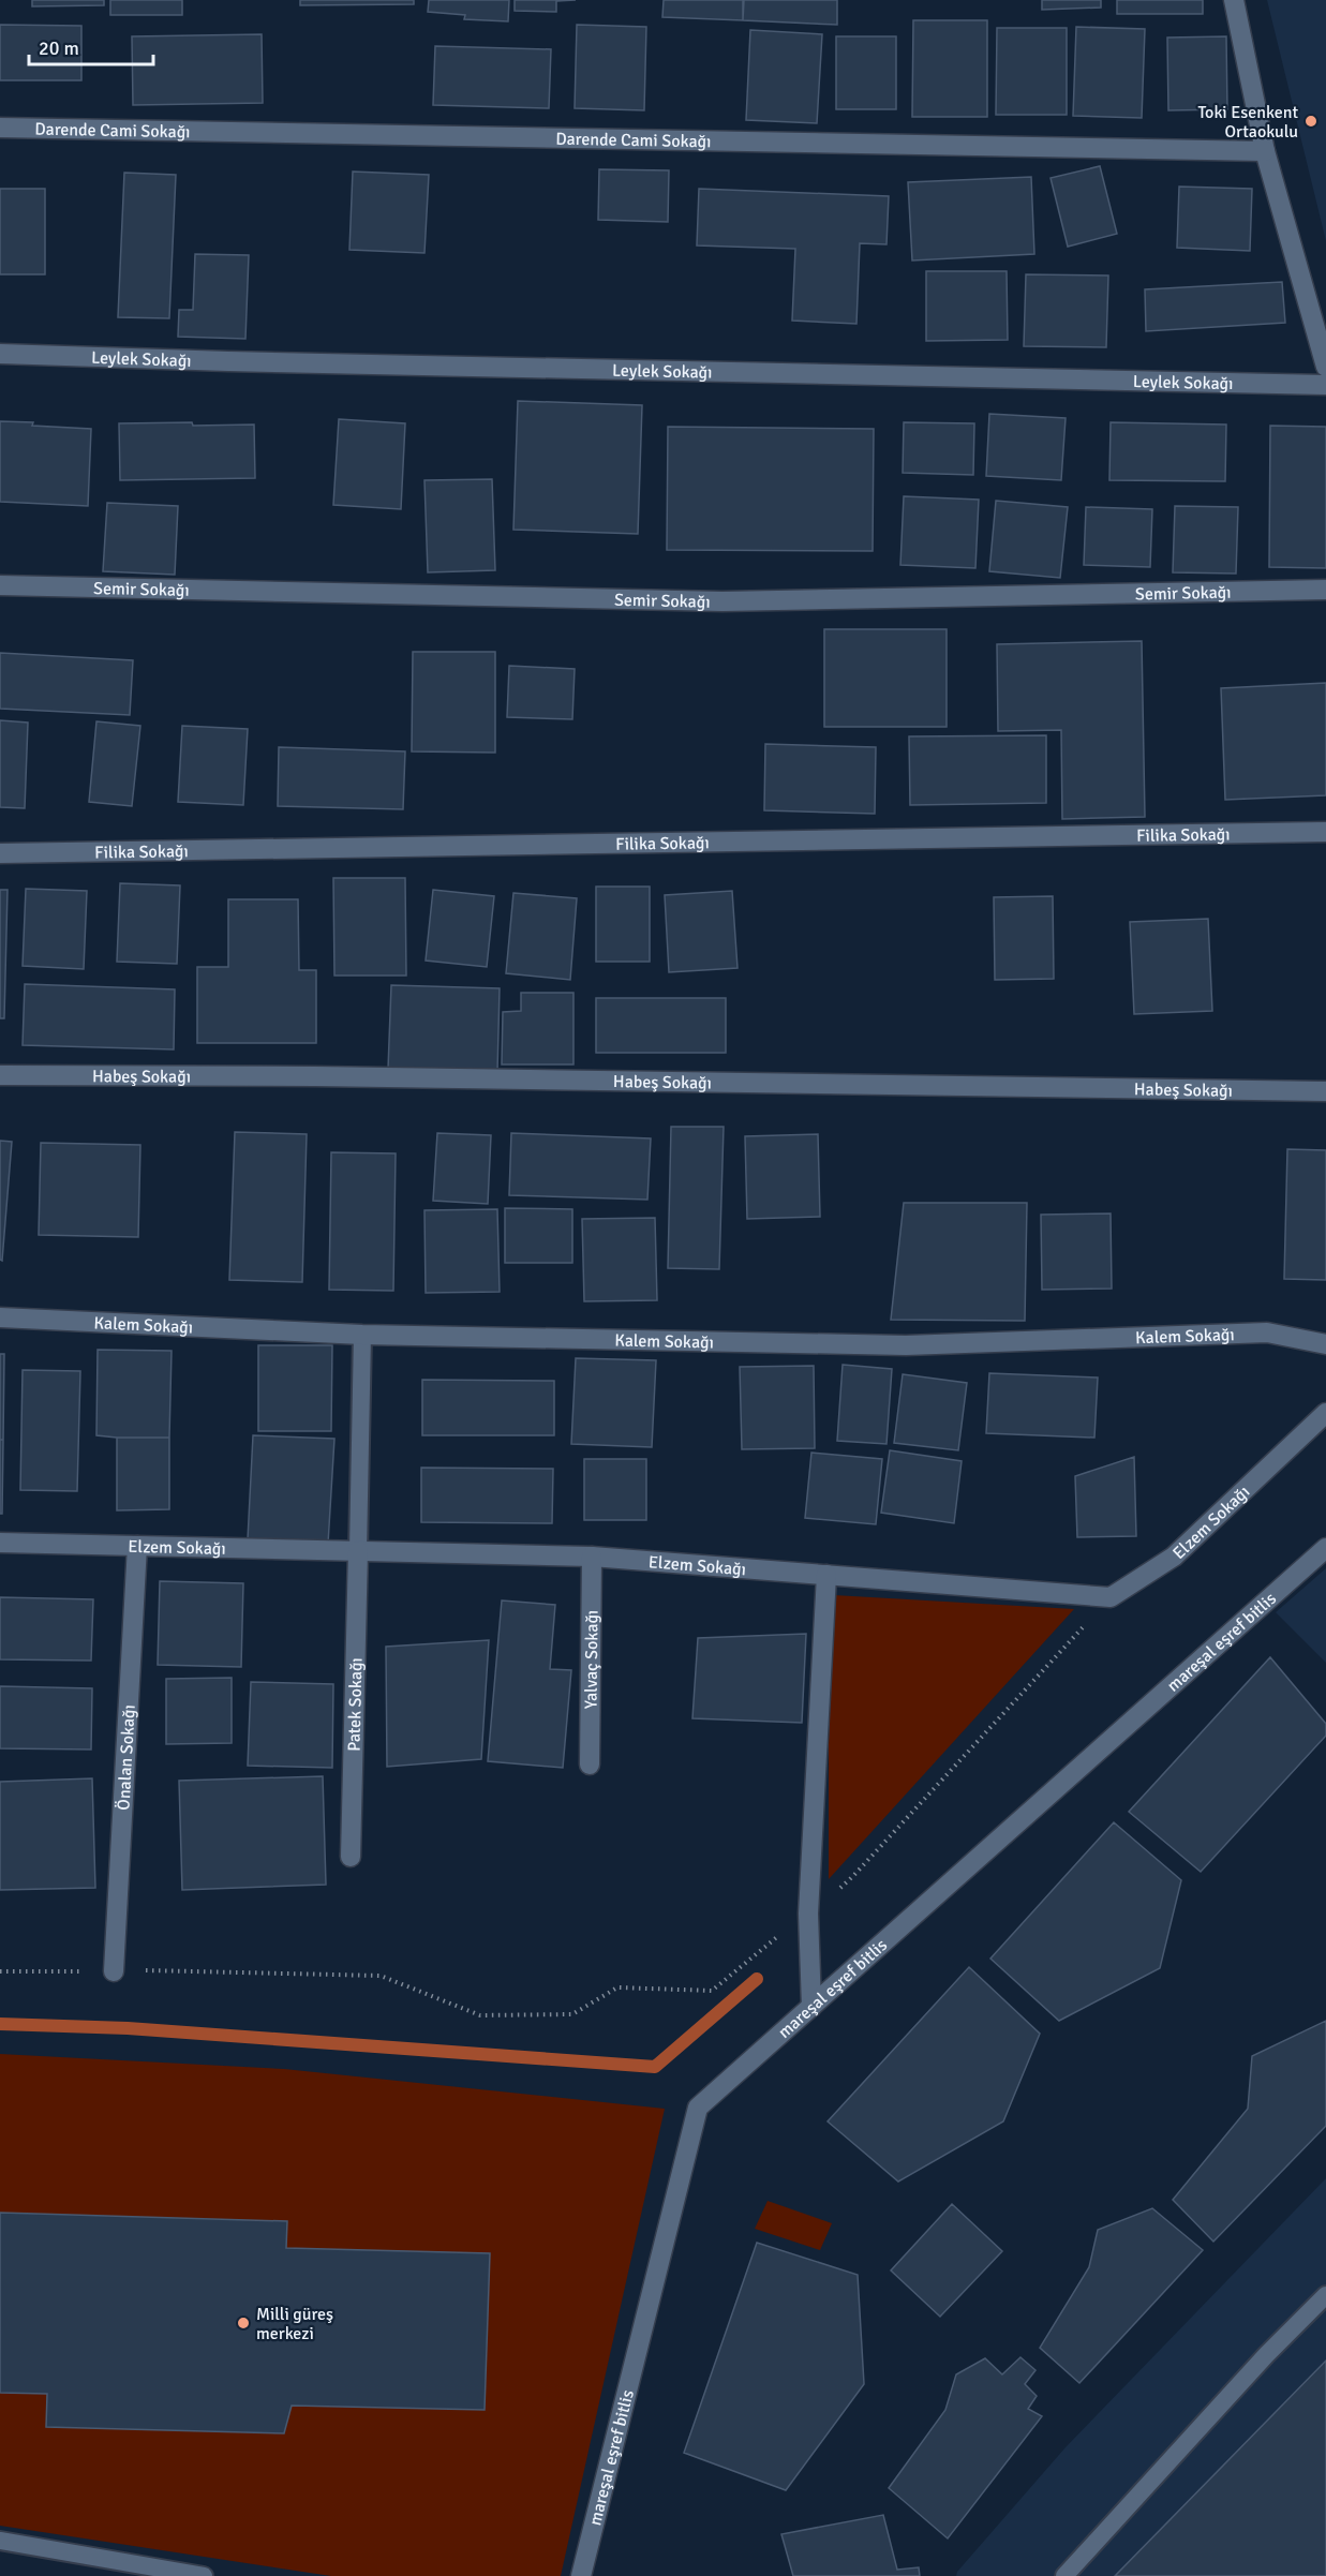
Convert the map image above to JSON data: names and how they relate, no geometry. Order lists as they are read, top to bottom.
{
  "streets": {
    "street": [
      "Darende Cami Sokağı",
      "Leylek Sokağı",
      "Semir Sokağı",
      "Filika Sokağı",
      "Habeş Sokağı",
      "Kalem Sokağı",
      "Elzem Sokağı",
      "mareşal eşref bitlis",
      "Yalvaç Sokağı",
      "Patek Sokağı",
      "Önalan Sokağı"
    ]
  },
  "crossings": [
    ["Elzem Sokağı", "Yalvaç Sokağı"],
    ["Elzem Sokağı", "Patek Sokağı"],
    ["Elzem Sokağı", "Önalan Sokağı"]
  ],
  "places": ["Toki Esenkent Ortaokulu", "Milli güreş merkezi"],
  "scale_bar": "20 m"
}
